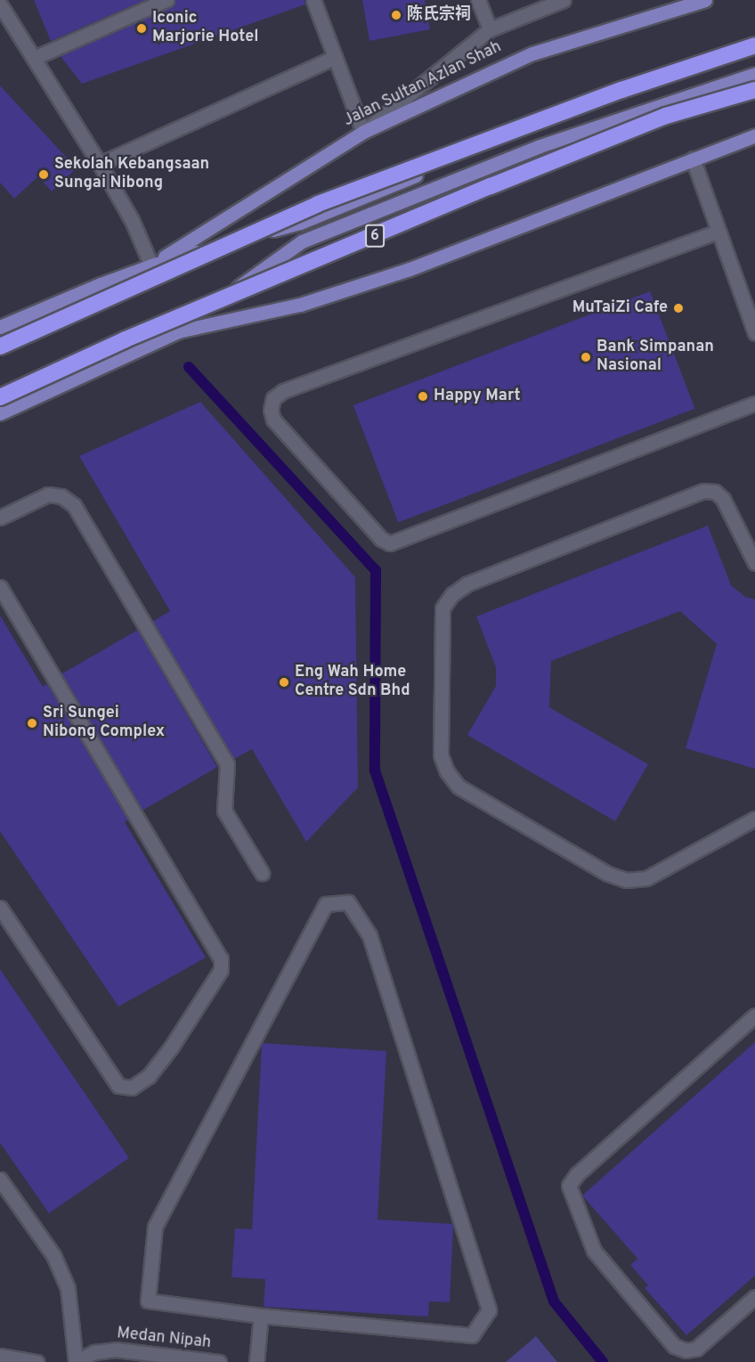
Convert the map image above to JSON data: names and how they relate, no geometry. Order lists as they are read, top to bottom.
{
  "streets": {
    "highway": ["6"],
    "main road": ["Jalan Sultan Azlan Shah"],
    "street": ["Medan Nipah"]
  },
  "places": [
    "陈氏宗祠",
    "Iconic Marjorie Hotel",
    "Sekolah Kebangsaan Sungai Nibong",
    "MuTaiZi Cafe",
    "Bank Simpanan Nasional",
    "Happy Mart",
    "Eng Wah Home Centre Sdn Bhd",
    "Sri Sungei Nibong Complex"
  ]
}
